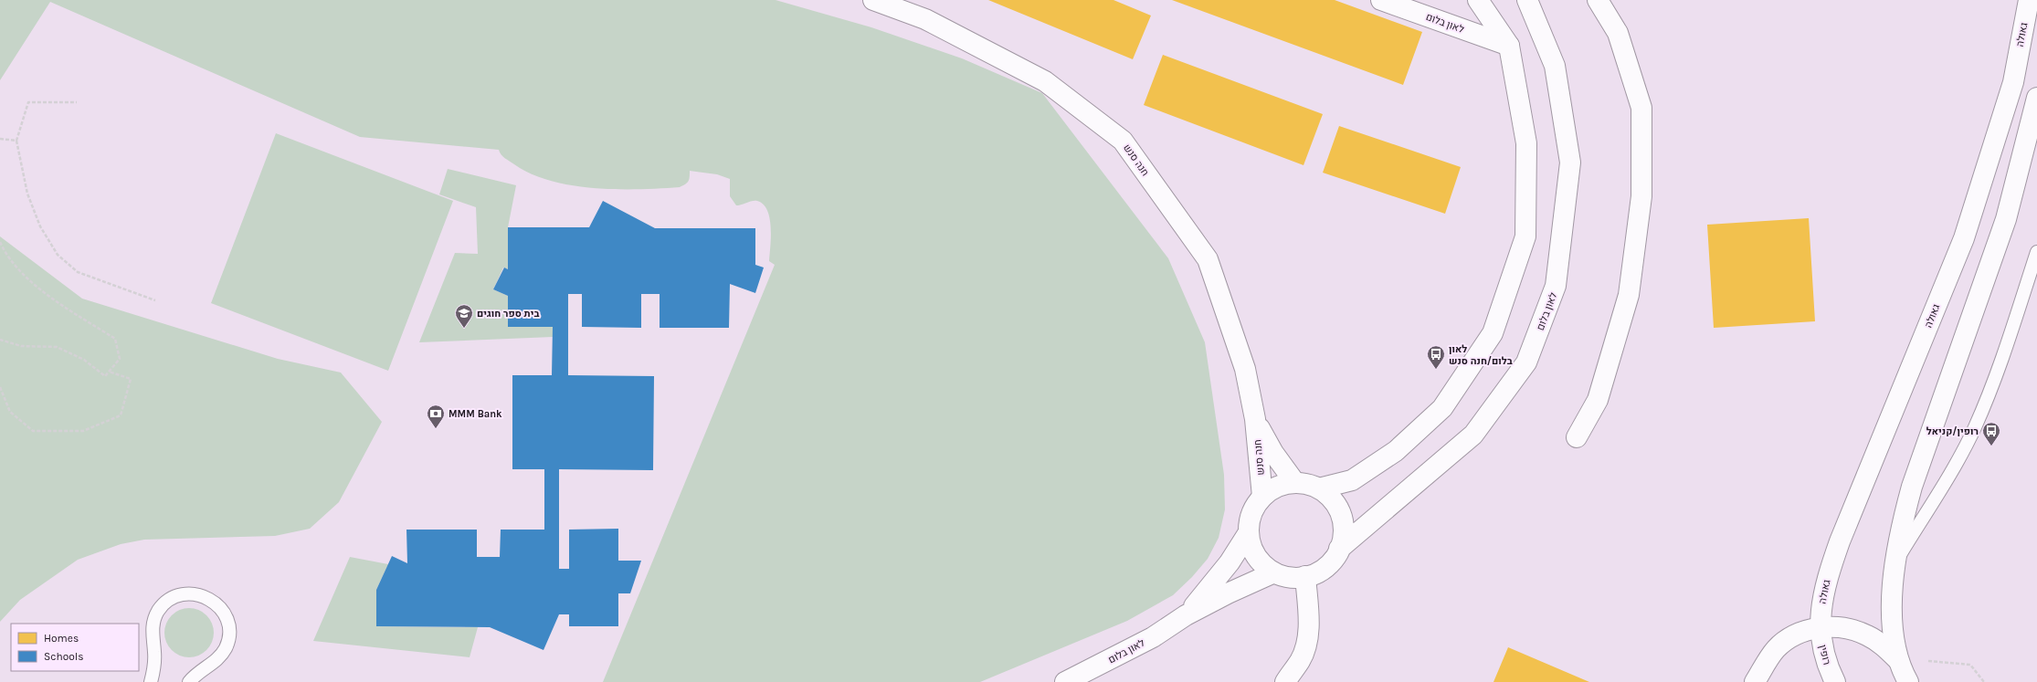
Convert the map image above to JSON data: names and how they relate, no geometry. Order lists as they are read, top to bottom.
{
  "streets": {
    "street": [
      "לאון בלום",
      "גאולה",
      "חנה סנש",
      "רופין"
    ]
  },
  "crossings": [
    ["לאון בלום", "חנה סנש"],
    ["גאולה", "רופין"]
  ],
  "places": {
    "school or university": ["בית ספר חוגים"],
    "bus stop": ["לאון בלום/חנה סנש", "רופין/קניאל"],
    "bank": ["MMM Bank"]
  },
  "legend": ["Homes", "Schools"]
}
